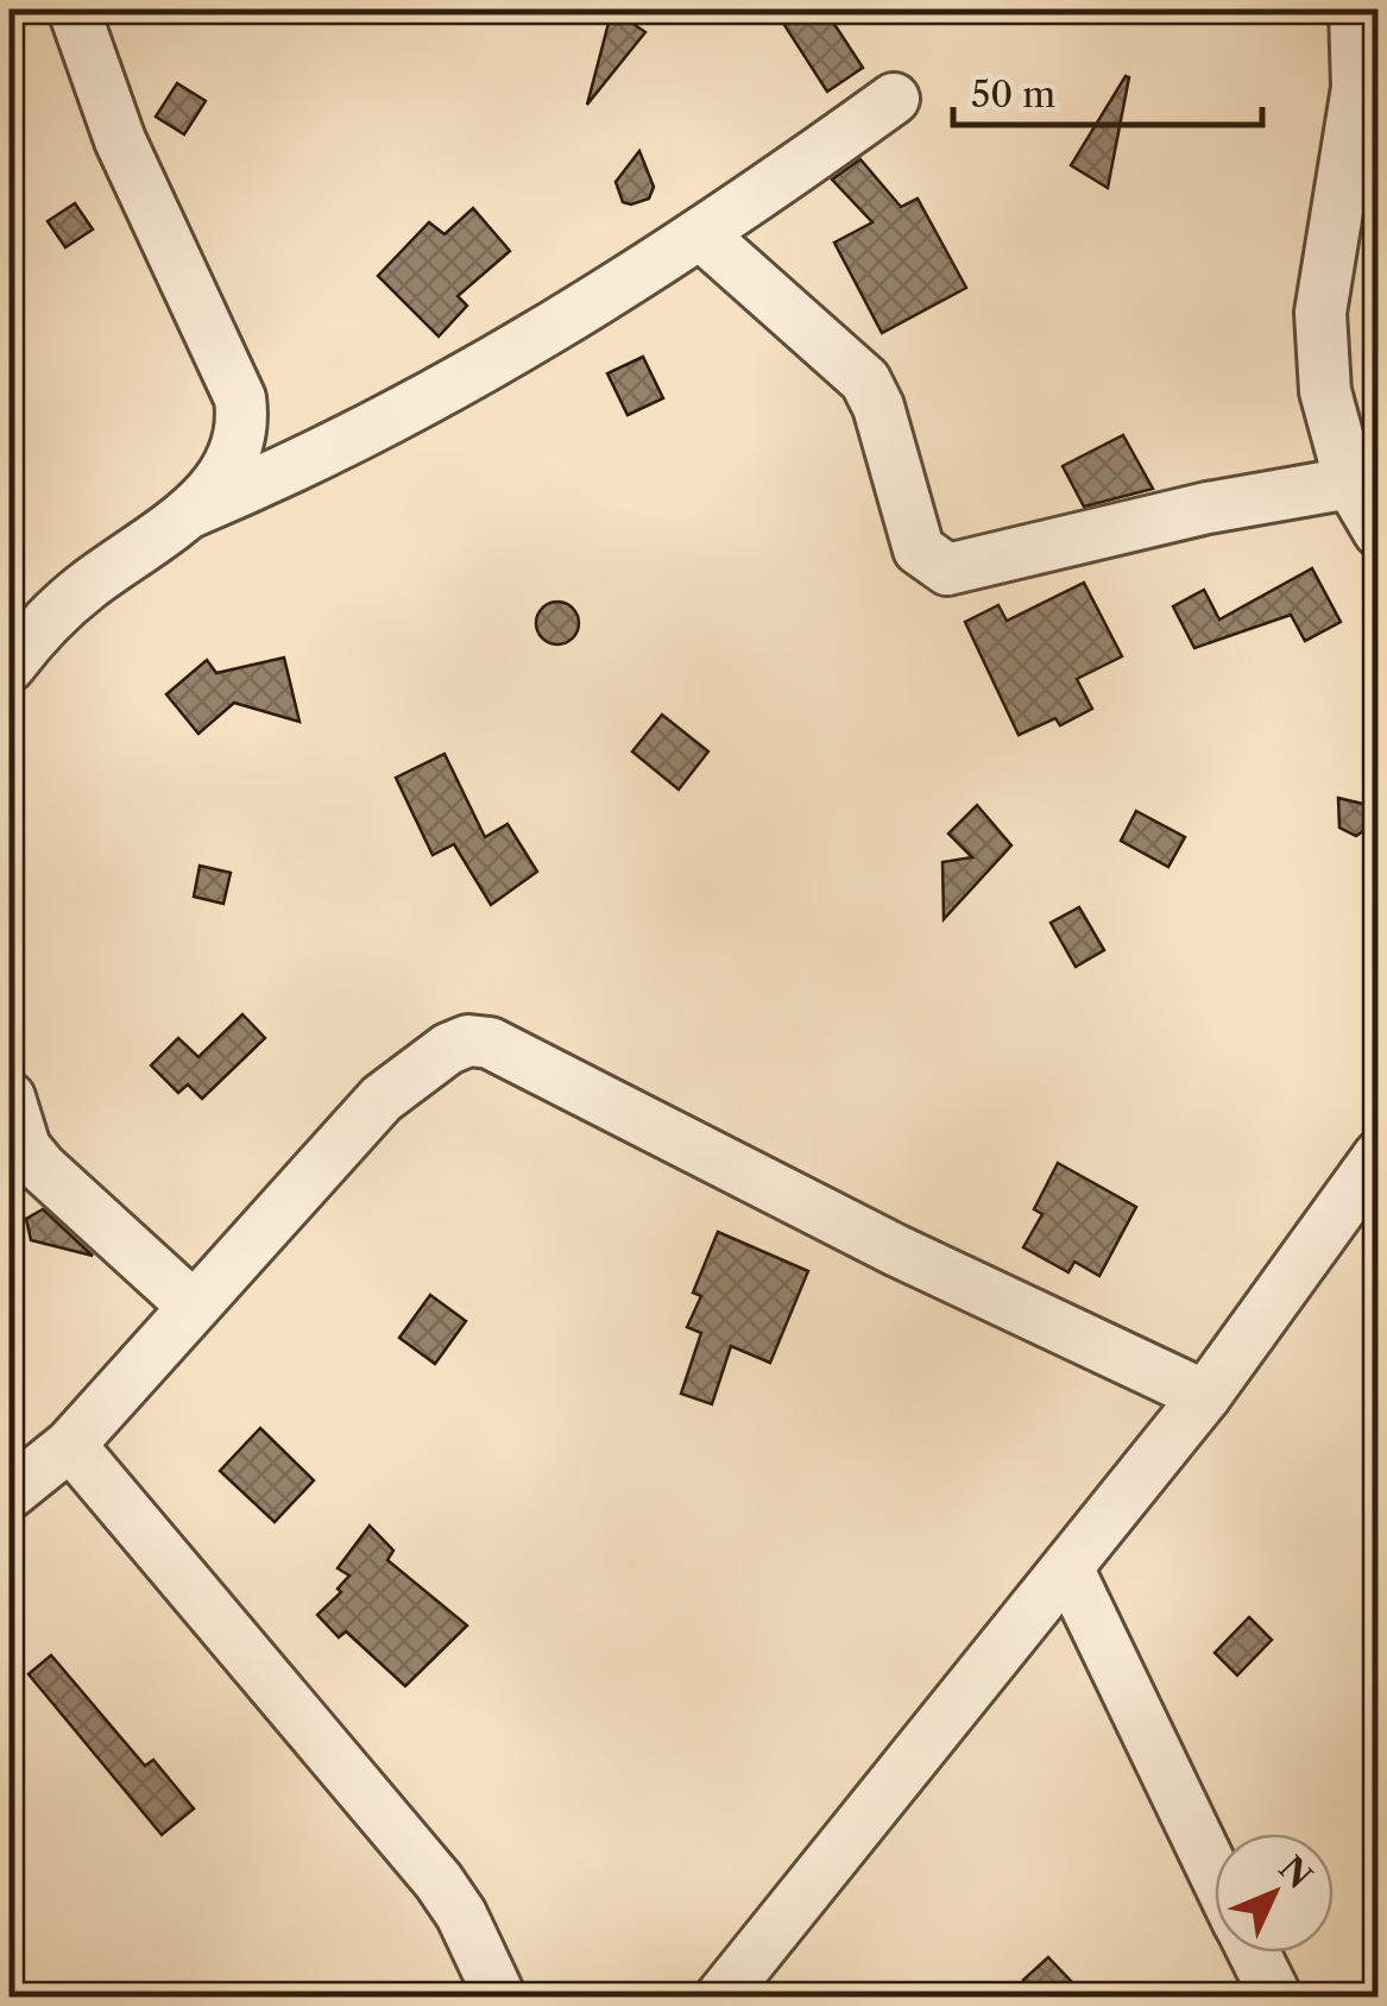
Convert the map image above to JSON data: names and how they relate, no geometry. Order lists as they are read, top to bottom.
{
  "scale_bar": "50 m",
  "north": "top right"
}
